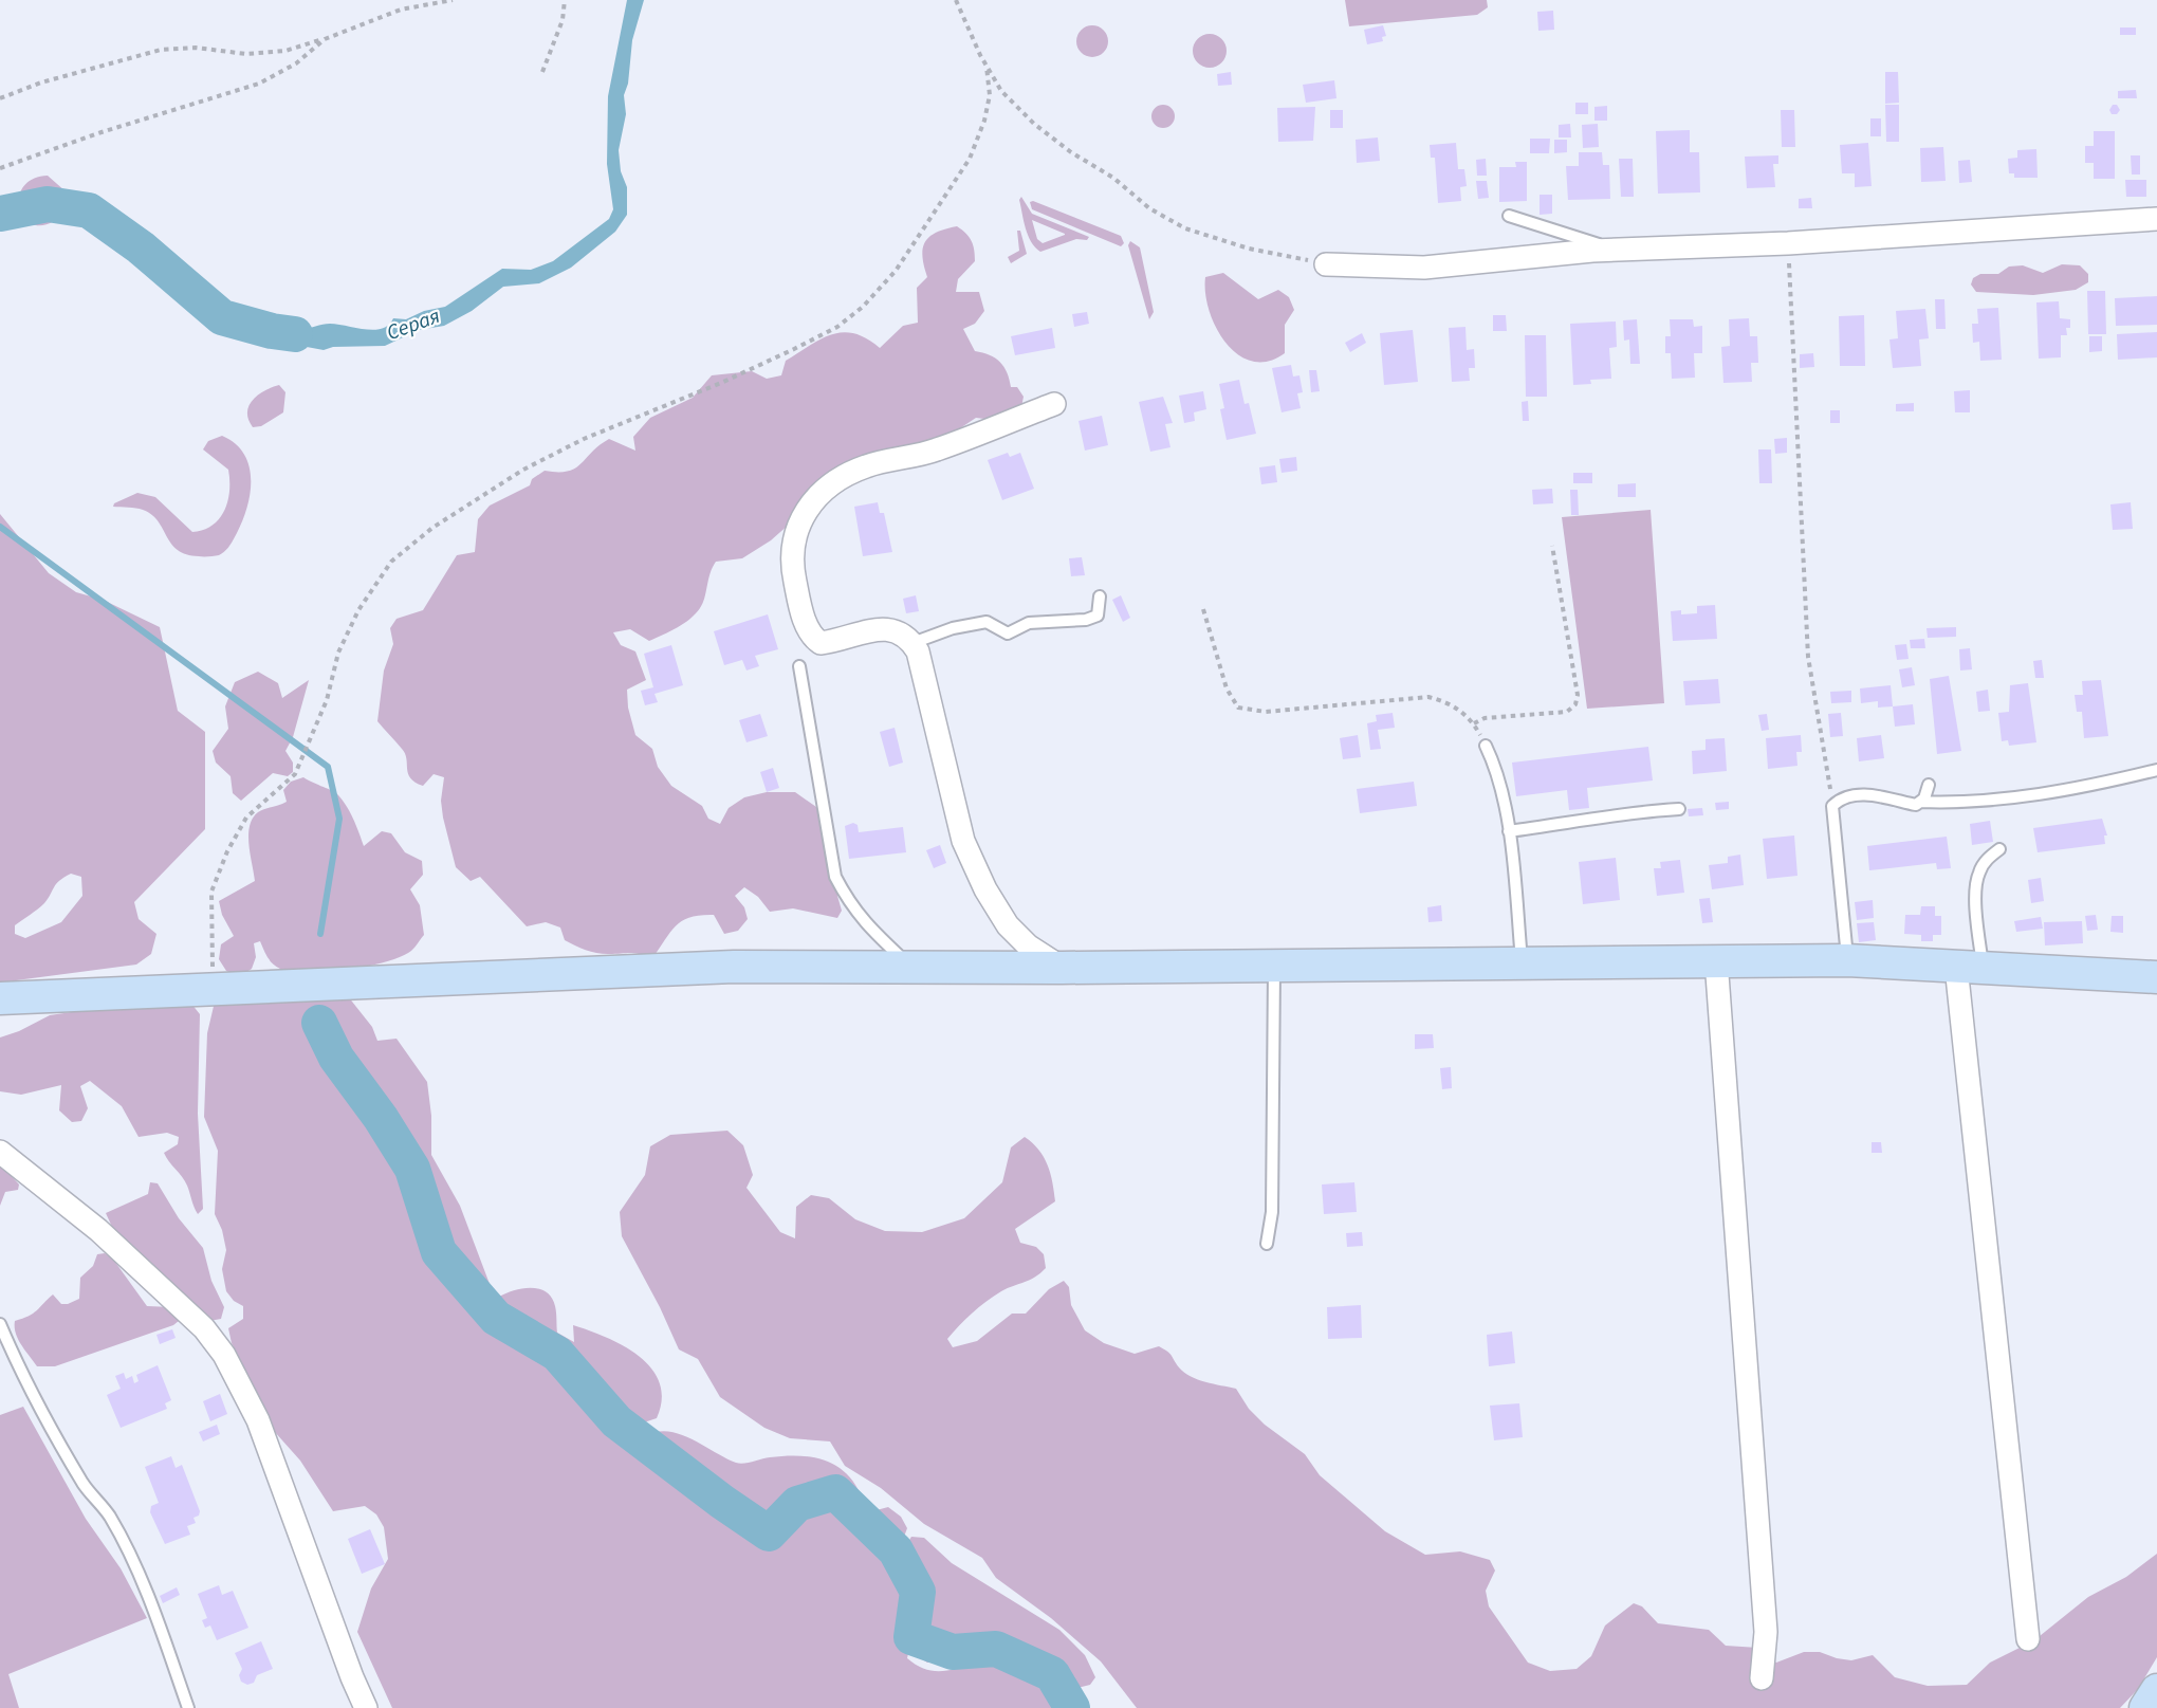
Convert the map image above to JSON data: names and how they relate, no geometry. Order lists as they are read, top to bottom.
{
  "water": ["Серая"]
}
